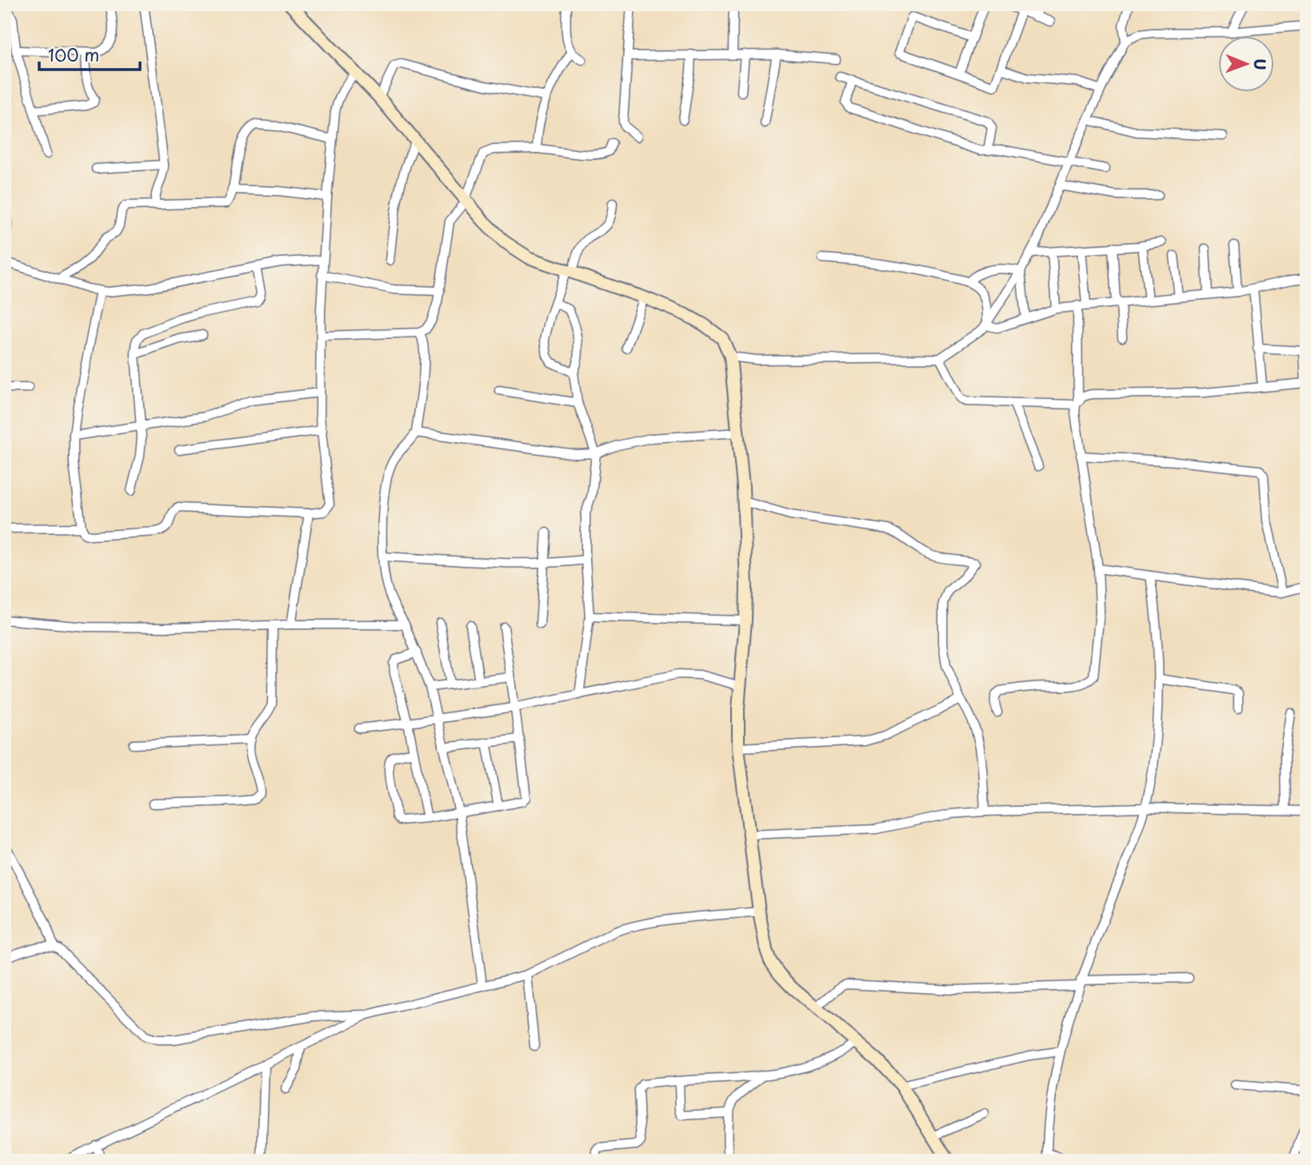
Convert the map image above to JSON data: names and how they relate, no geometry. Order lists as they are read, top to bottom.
{
  "scale_bar": "100 m",
  "north": "right"
}
